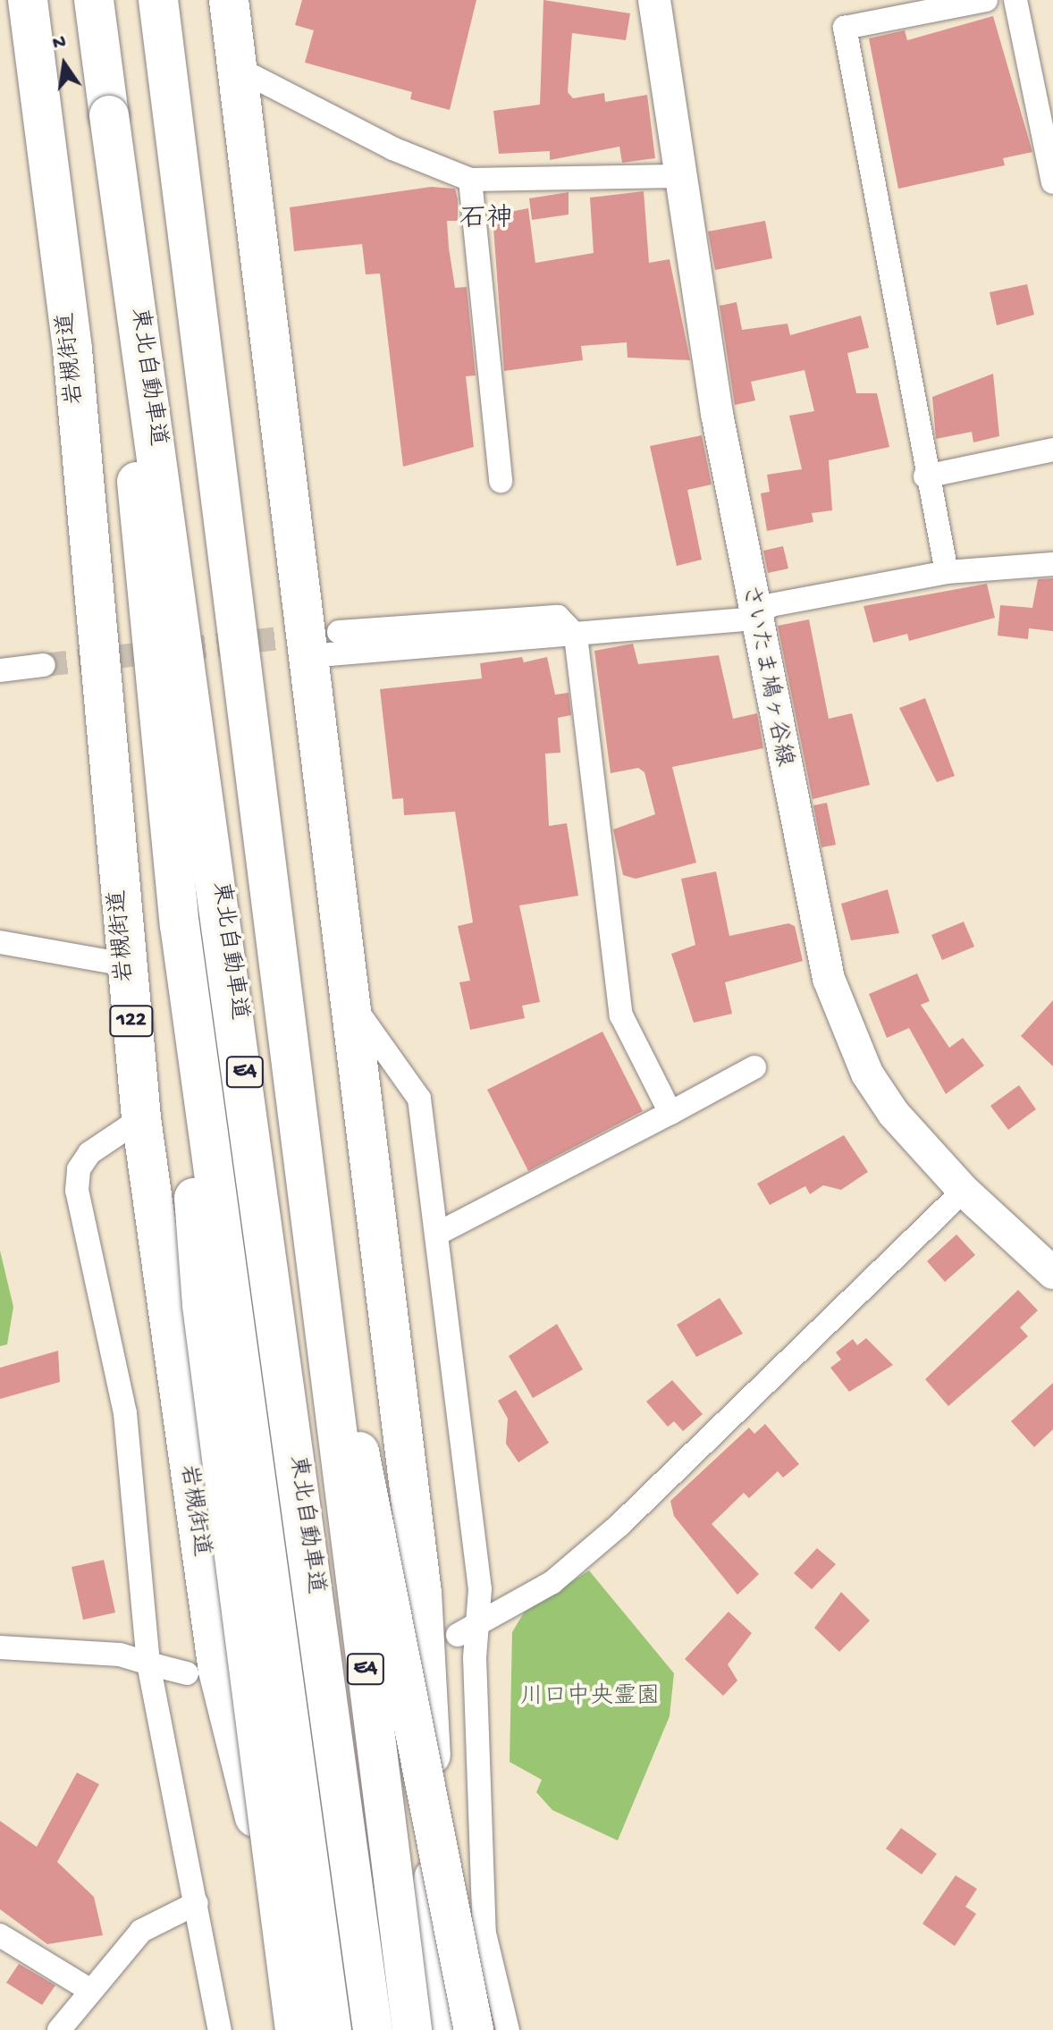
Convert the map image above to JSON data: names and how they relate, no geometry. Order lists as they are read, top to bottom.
{
  "streets": {
    "highway": [
      "岩槻街道",
      "東北自動車道",
      "122",
      "E4"
    ],
    "main road": ["さいたま鳩ヶ谷線"]
  },
  "districts": ["石神"],
  "parks": ["川口中央霊園"],
  "north": "top"
}
